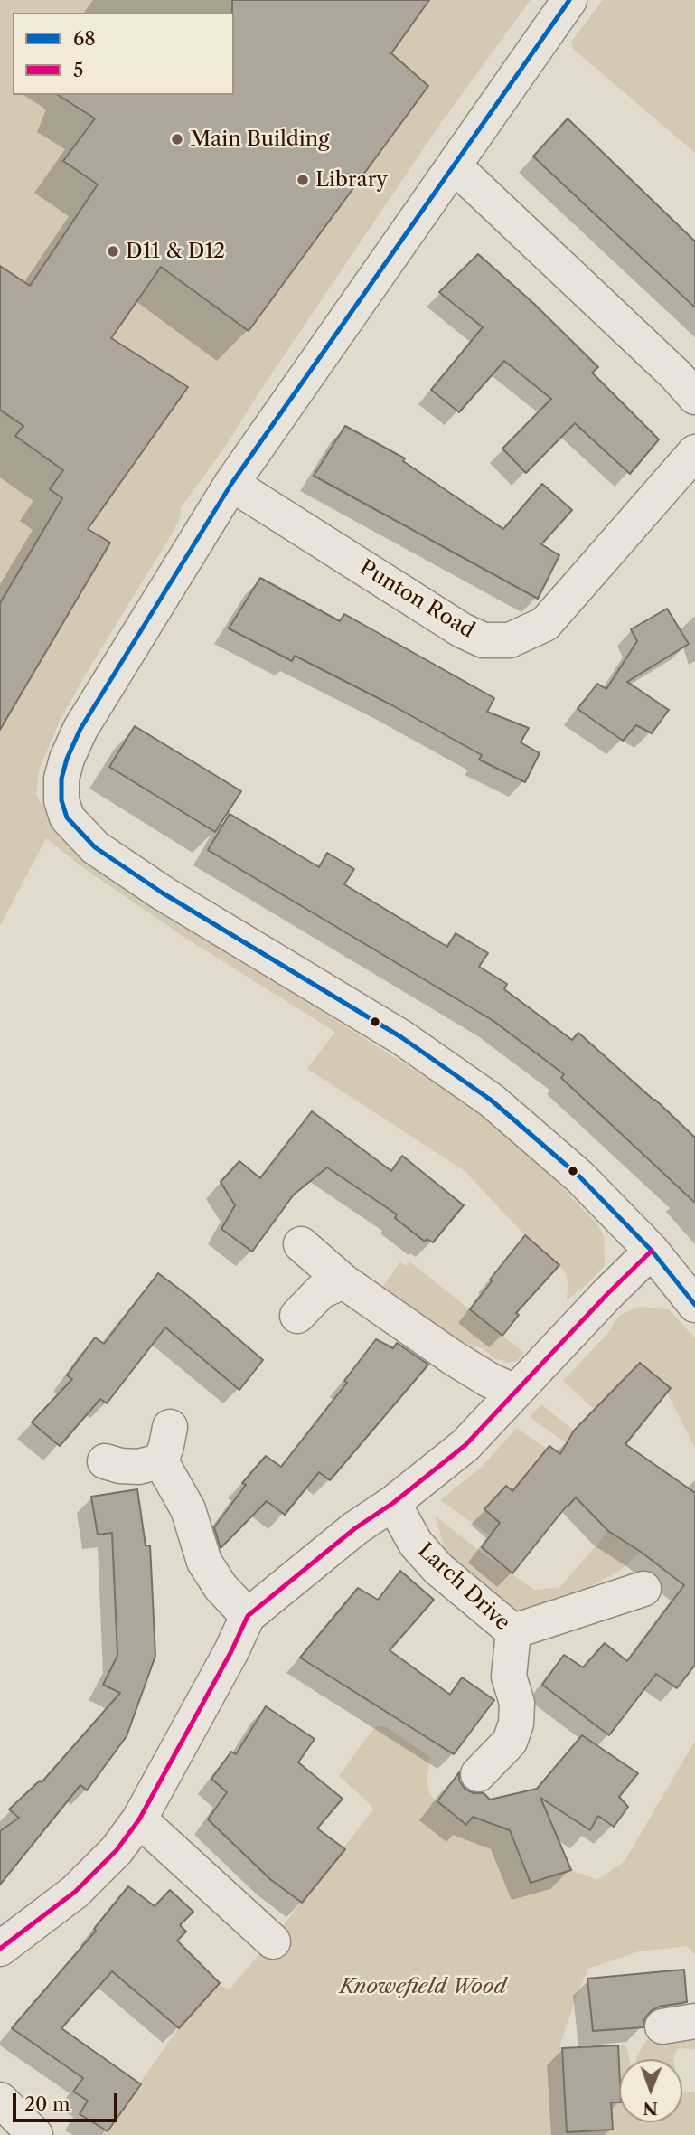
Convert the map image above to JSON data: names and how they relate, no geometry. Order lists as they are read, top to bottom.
{
  "streets": {
    "street": ["Punton Road", "Larch Drive"]
  },
  "parks": ["Knowefield Wood"],
  "places": ["Main Building", "Library", "D11 & D12"],
  "lines": ["transit line 68", "transit line 5"],
  "legend": ["68", "5"],
  "scale_bar": "20 m",
  "north": "bottom"
}
